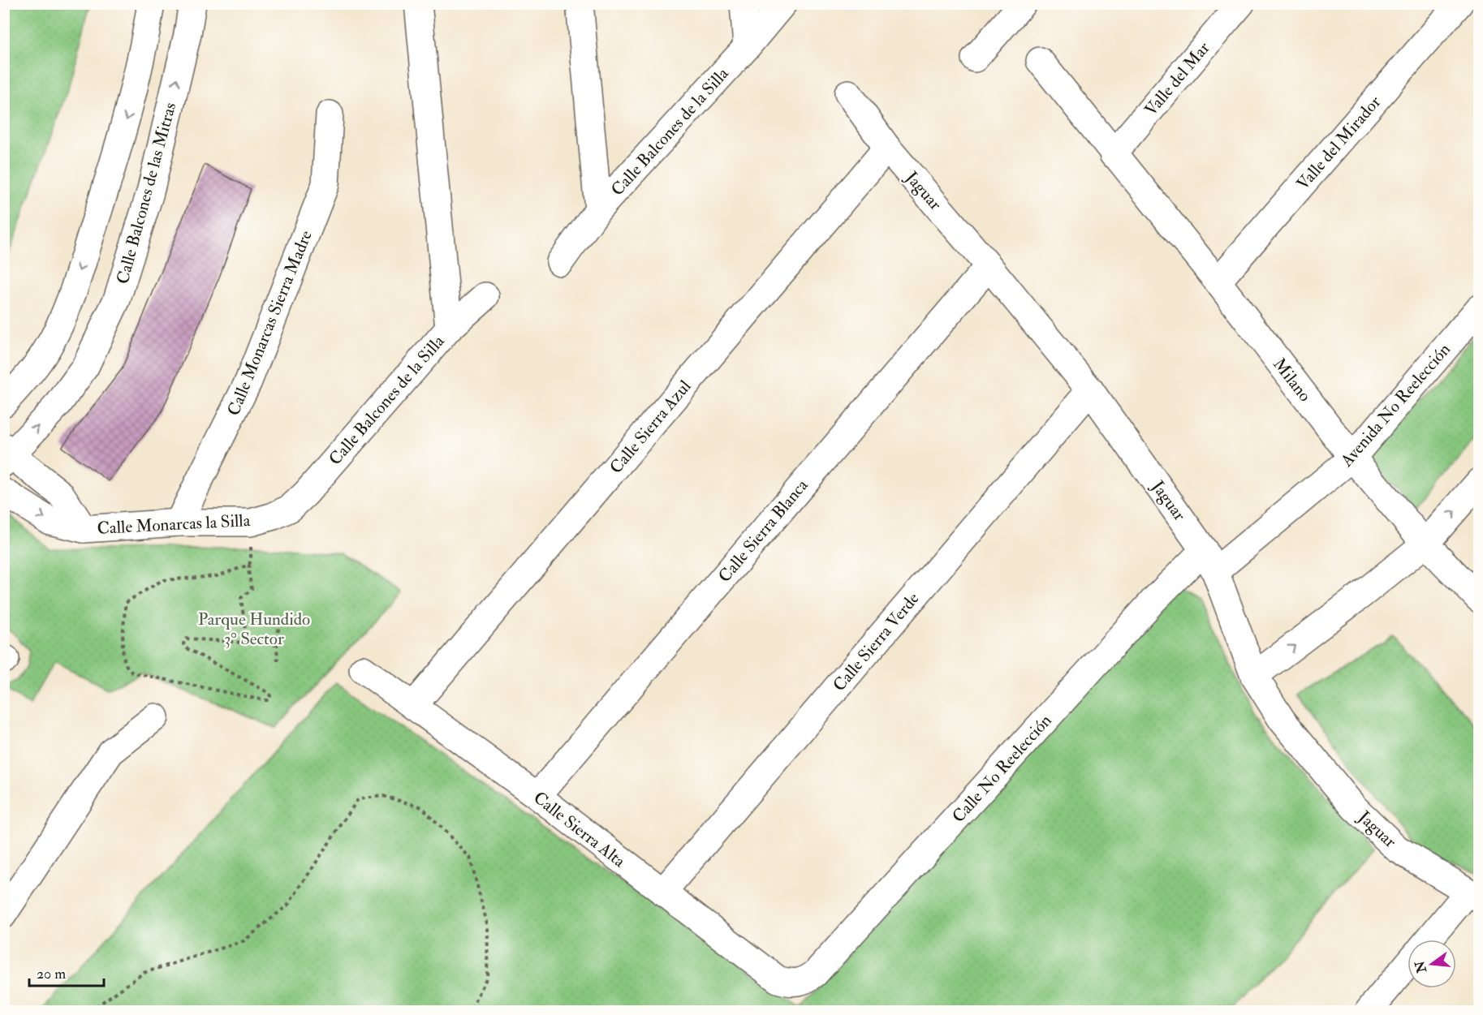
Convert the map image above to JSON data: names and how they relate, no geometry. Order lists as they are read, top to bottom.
{
  "streets": {
    "street": [
      "Valle del Mar",
      "Calle Balcones de la Silla",
      "Valle del Mirador",
      "Jaguar",
      "Calle Balcones de las Mitras",
      "Calle Monarcas Sierra Madre",
      "Milano",
      "Avenida No Reelección",
      "Calle Sierra Azul",
      "Calle Monarcas la Silla",
      "Calle Sierra Blanca",
      "Calle Sierra Verde",
      "Calle No Reelección",
      "Calle Sierra Alta"
    ]
  },
  "crossings": [
    ["Valle del Mar", "Milano"],
    ["Calle Balcones de la Silla", "Calle Monarcas la Silla"],
    ["Valle del Mirador", "Milano"],
    ["Jaguar", "Avenida No Reelección"],
    ["Jaguar", "Calle Sierra Azul"],
    ["Jaguar", "Calle Sierra Blanca"],
    ["Jaguar", "Calle Sierra Verde"],
    ["Jaguar", "Calle No Reelección"],
    ["Calle Balcones de las Mitras", "Calle Monarcas la Silla"],
    ["Calle Monarcas Sierra Madre", "Calle Monarcas la Silla"],
    ["Milano", "Avenida No Reelección"],
    ["Avenida No Reelección", "Calle No Reelección"],
    ["Calle Sierra Azul", "Calle Sierra Alta"],
    ["Calle Sierra Blanca", "Calle Sierra Alta"],
    ["Calle Sierra Verde", "Calle Sierra Alta"],
    ["Calle No Reelección", "Calle Sierra Alta"]
  ],
  "parks": ["Parque Hundido 3° Sector"],
  "scale_bar": "20 m",
  "north": "left"
}
